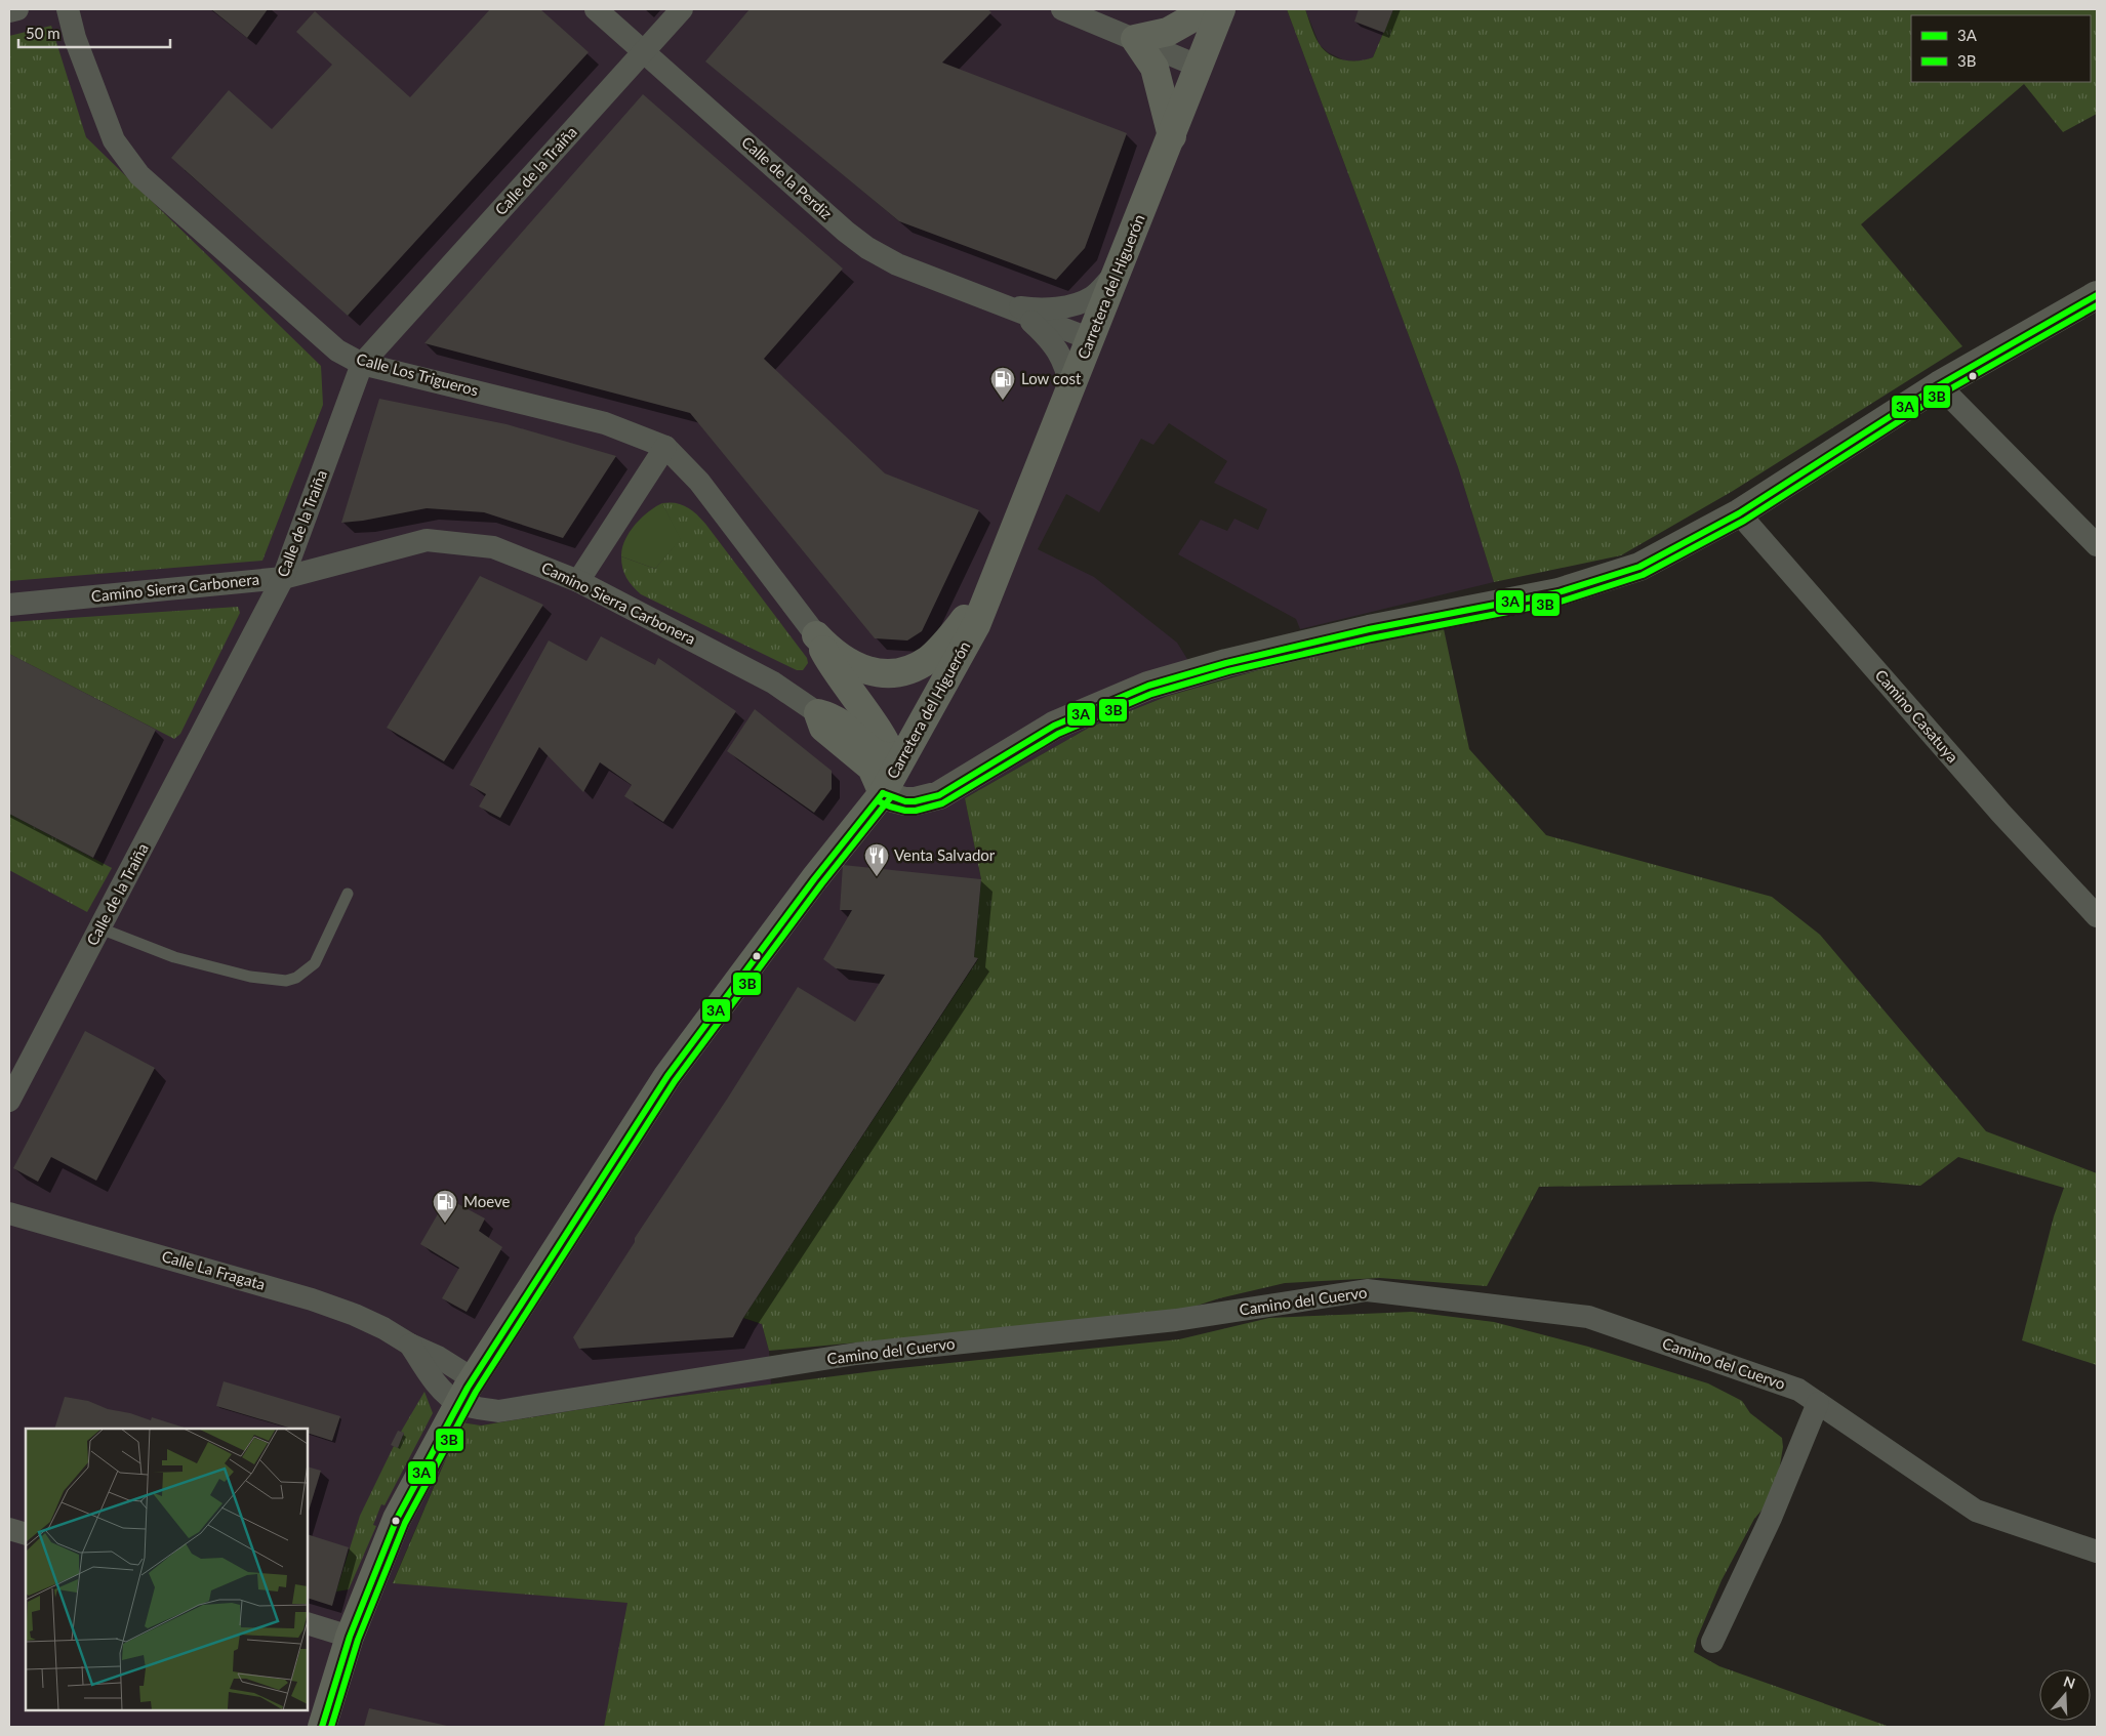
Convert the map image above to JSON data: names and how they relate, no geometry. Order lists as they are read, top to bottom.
{
  "streets": {
    "main road": ["Carretera del Higuerón"],
    "street": [
      "Calle de la Traiña",
      "Calle de la Perdiz",
      "Calle Los Trigueros",
      "Camino Sierra Carbonera",
      "Camino Casatuya",
      "Calle La Fragata",
      "Camino del Cuervo"
    ]
  },
  "crossings": [
    ["Calle de la Traiña", "Calle de la Perdiz"],
    ["Calle de la Traiña", "Calle Los Trigueros"],
    ["Calle de la Traiña", "Camino Sierra Carbonera"],
    ["Calle de la Perdiz", "Carretera del Higuerón"],
    ["Carretera del Higuerón", "Calle La Fragata"],
    ["Carretera del Higuerón", "Camino del Cuervo"],
    ["Calle La Fragata", "Camino del Cuervo"]
  ],
  "places": {
    "fuel station": ["Low cost", "Moeve"],
    "restaurant": ["Venta Salvador"]
  },
  "lines": ["transit line 3A", "transit line 3B"],
  "legend": ["3A", "3B"],
  "scale_bar": "50 m",
  "north": "top"
}
